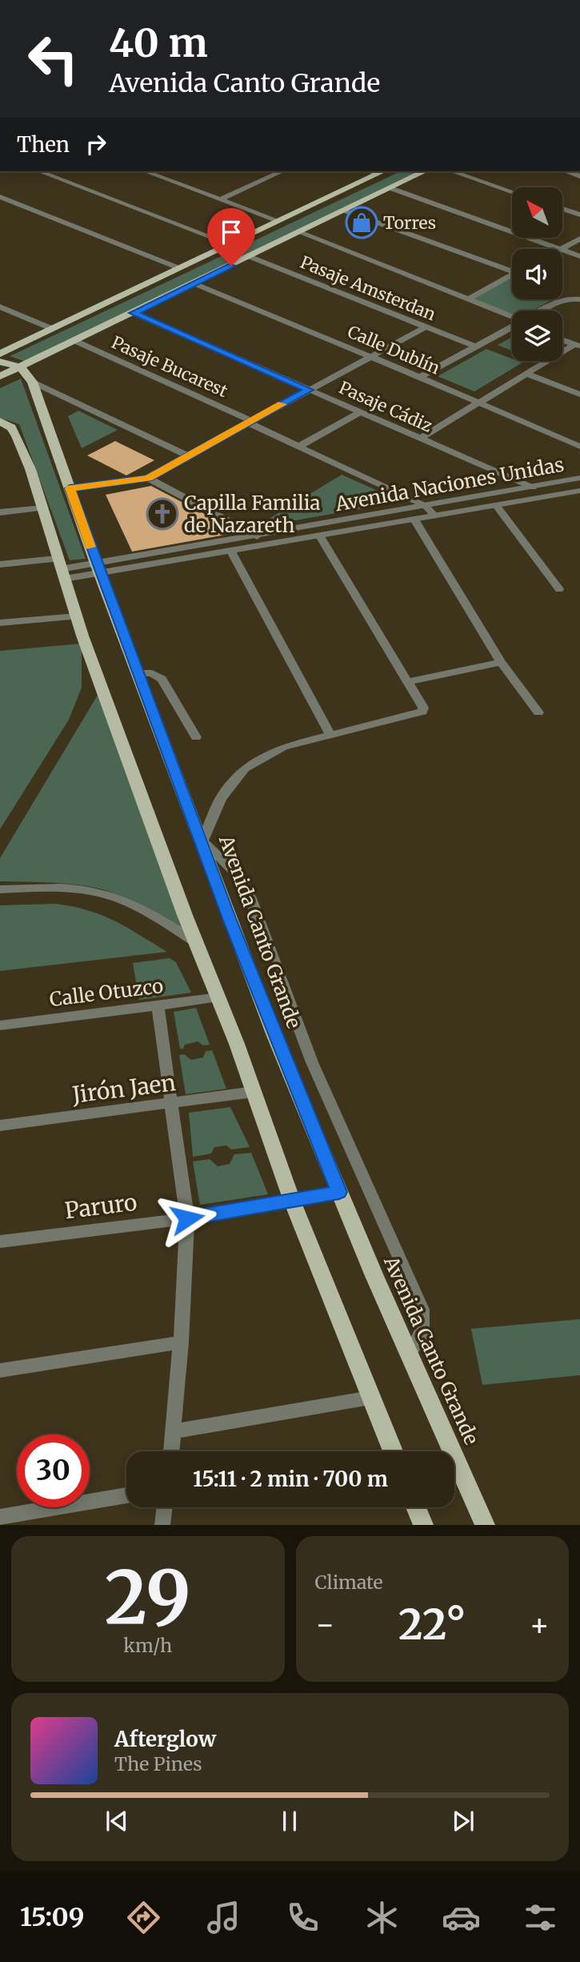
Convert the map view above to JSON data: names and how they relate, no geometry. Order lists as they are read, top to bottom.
{
  "streets": {
    "main road": ["Avenida Canto Grande"],
    "street": [
      "Pasaje Amsterdan",
      "Calle Dublín",
      "Pasaje Bucarest",
      "Pasaje Cádiz",
      "Avenida Naciones Unidas",
      "Calle Otuzco",
      "Jirón Jaen",
      "Paruro"
    ]
  },
  "crossings": [
    ["Pasaje Bucarest", "Avenida Naciones Unidas"],
    ["Pasaje Cádiz", "Avenida Naciones Unidas"],
    ["Avenida Naciones Unidas", "Avenida Canto Grande"],
    ["Avenida Canto Grande", "Paruro"]
  ],
  "places": {
    "shop": ["Torres"],
    "church": ["Capilla Familia de Nazareth"]
  },
  "north": "top left",
  "page": {
    "turn": ["40 m", "Avenida Canto Grande"],
    "then": "Then",
    "limit": "30",
    "trip": "15:11 · 2 min · 700 m",
    "tile": [
      ["29", "km/h"],
      "Climate"
    ],
    "heat": ["−", "22°", "+"],
    "song": ["Afterglow", "The Pines"],
    "tabs": "15:09"
  }
}
